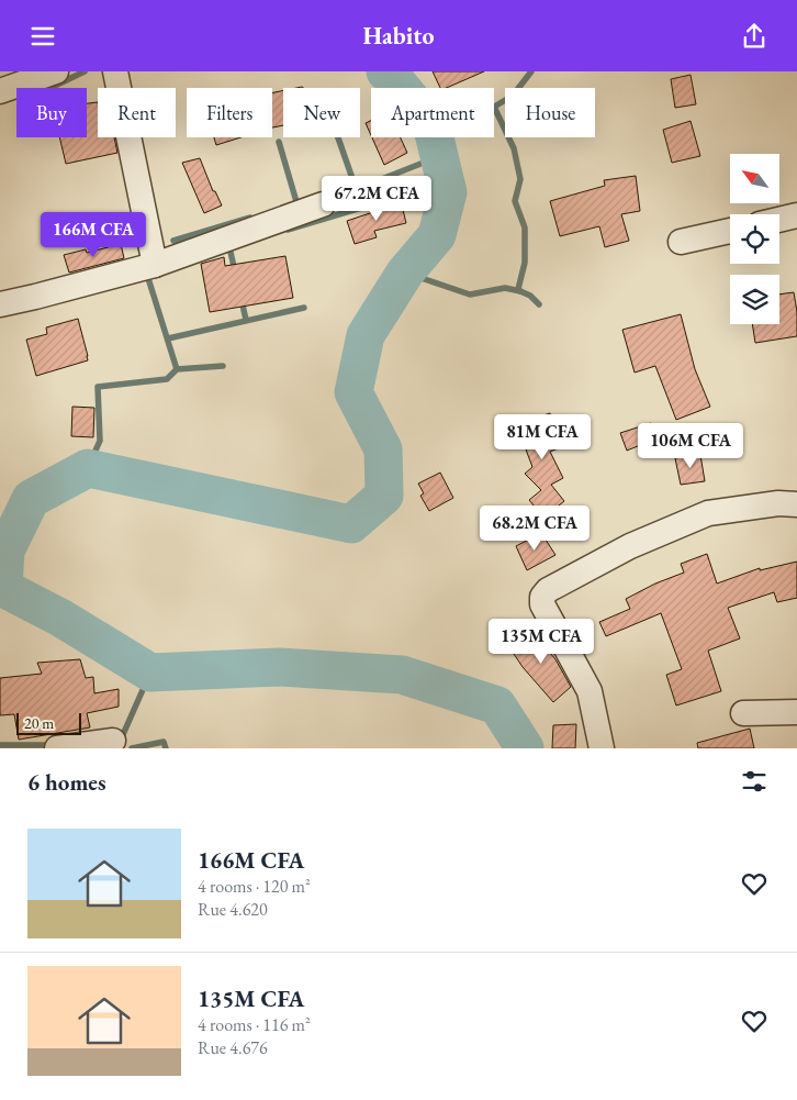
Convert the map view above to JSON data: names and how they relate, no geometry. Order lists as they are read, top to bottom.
{
  "scale_bar": "20 m",
  "north": "top left",
  "page": {
    "header": "Habito",
    "chip": [
      "Buy",
      "Rent",
      "Filters",
      "New",
      "Apartment",
      "House"
    ],
    "price": [
      "67.2M CFA",
      "166M CFA",
      "81M CFA",
      "106M CFA",
      "68.2M CFA",
      "135M CFA"
    ],
    "scale": "20 m",
    "heading": "6 homes",
    "list": [
      {
        "name": "166M CFA",
        "note": "4 rooms · 120 m² · Rue 4.620"
      },
      {
        "name": "135M CFA",
        "note": "4 rooms · 116 m² · Rue 4.676"
      }
    ]
  }
}
